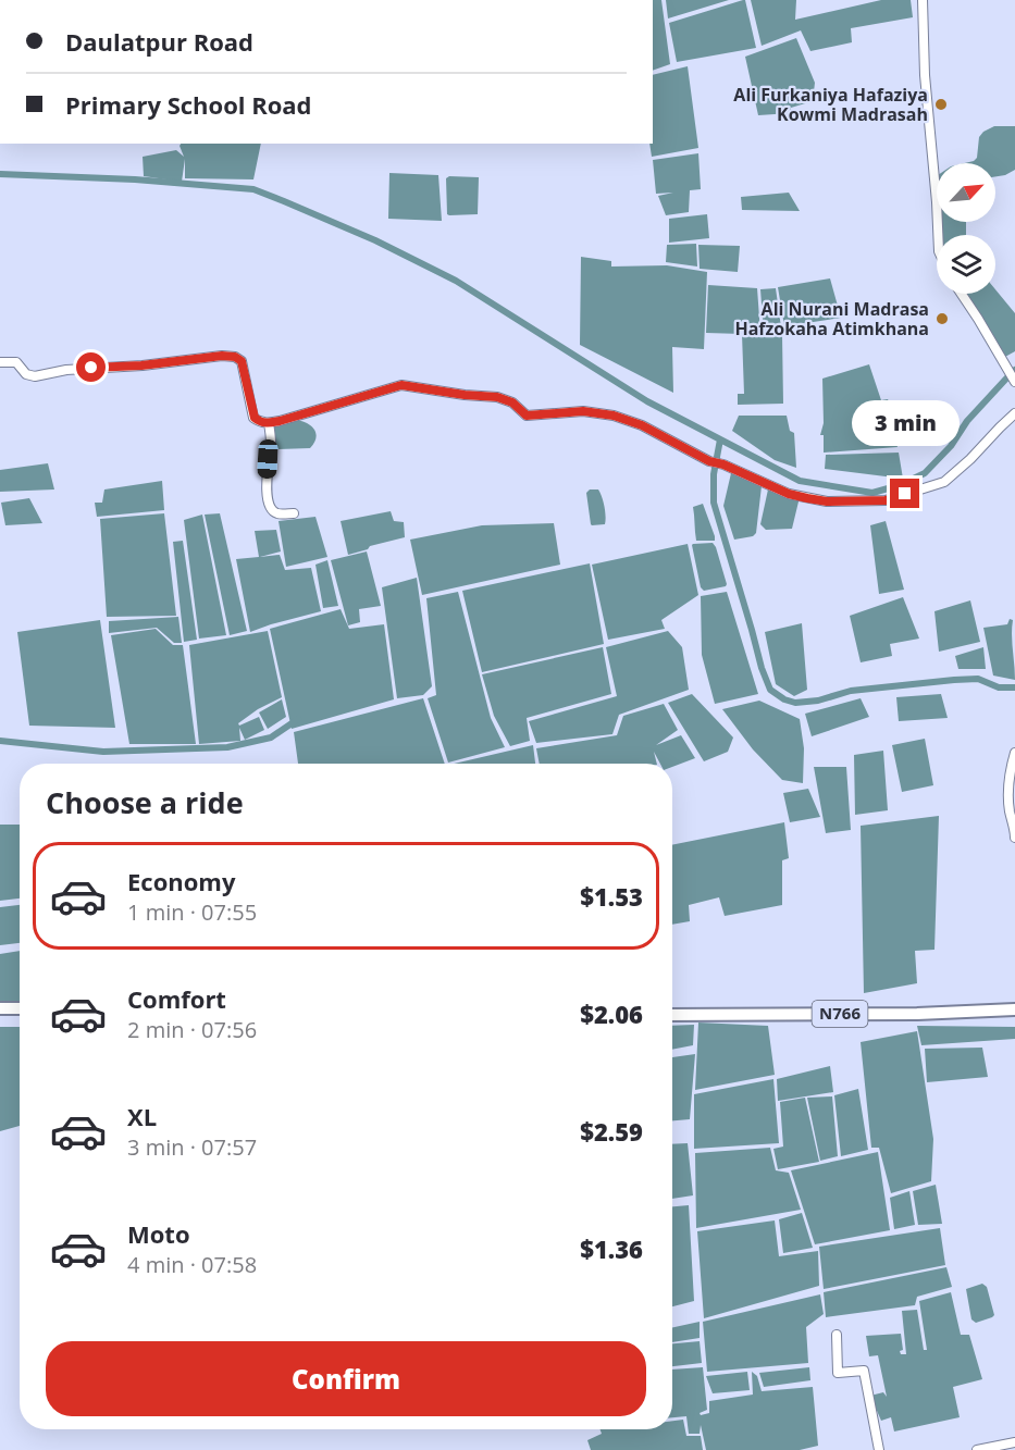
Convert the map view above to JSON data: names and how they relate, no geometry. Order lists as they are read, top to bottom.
{
  "streets": {
    "highway": ["N766"]
  },
  "places": ["Ali Furkaniya Hafaziya Kowmi Madrasah", "Ali Nurani Madrasa Hafzokaha Atimkhana"],
  "north": "top right",
  "page": {
    "banner": ["Daulatpur Road", "Primary School Road"],
    "bubble": "3 min",
    "heading": "Choose a ride",
    "list": [
      {
        "name": "Economy",
        "note": "1 min · 07:55",
        "value": "$1.53"
      },
      {
        "name": "Comfort",
        "note": "2 min · 07:56",
        "value": "$2.06"
      },
      {
        "name": "XL",
        "note": "3 min · 07:57",
        "value": "$2.59"
      },
      {
        "name": "Moto",
        "note": "4 min · 07:58",
        "value": "$1.36"
      }
    ],
    "buttons": "Confirm"
  }
}
